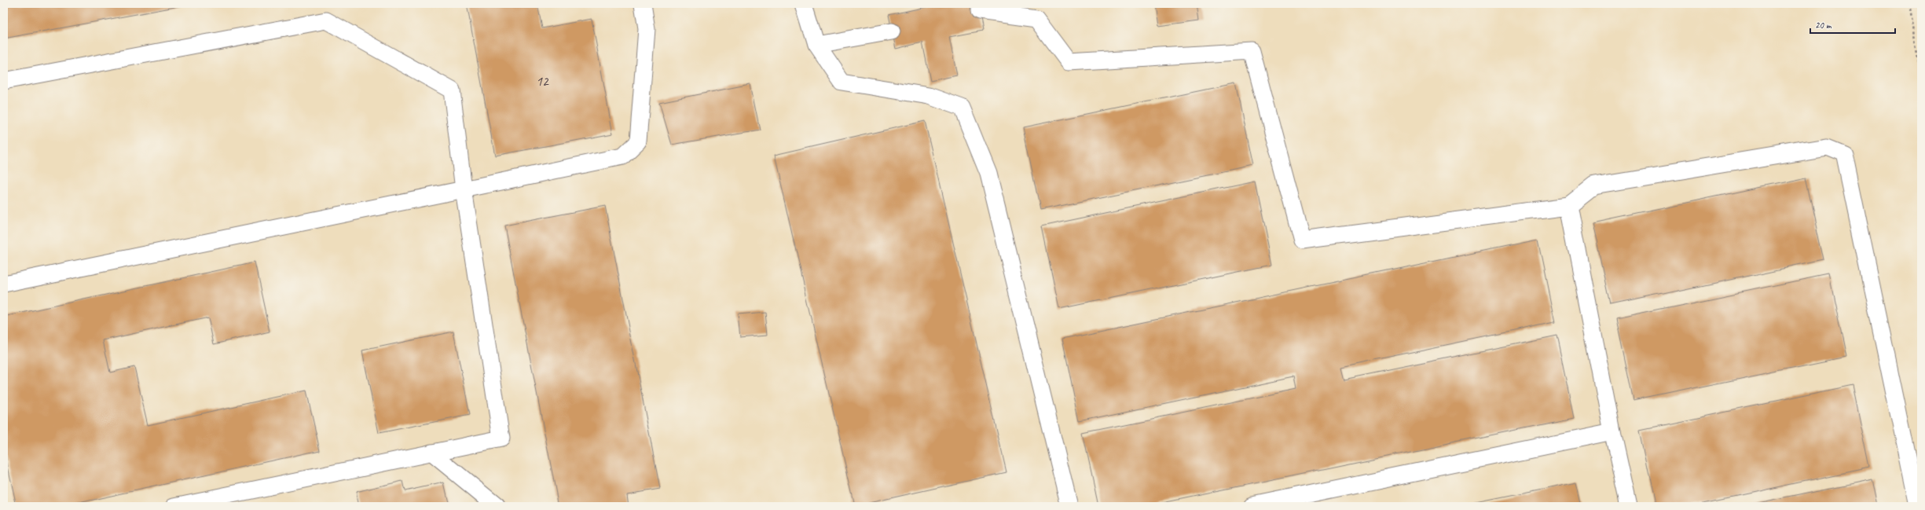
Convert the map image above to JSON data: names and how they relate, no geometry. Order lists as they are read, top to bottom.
{
  "house_numbers": ["12"],
  "scale_bar": "20 m"
}
